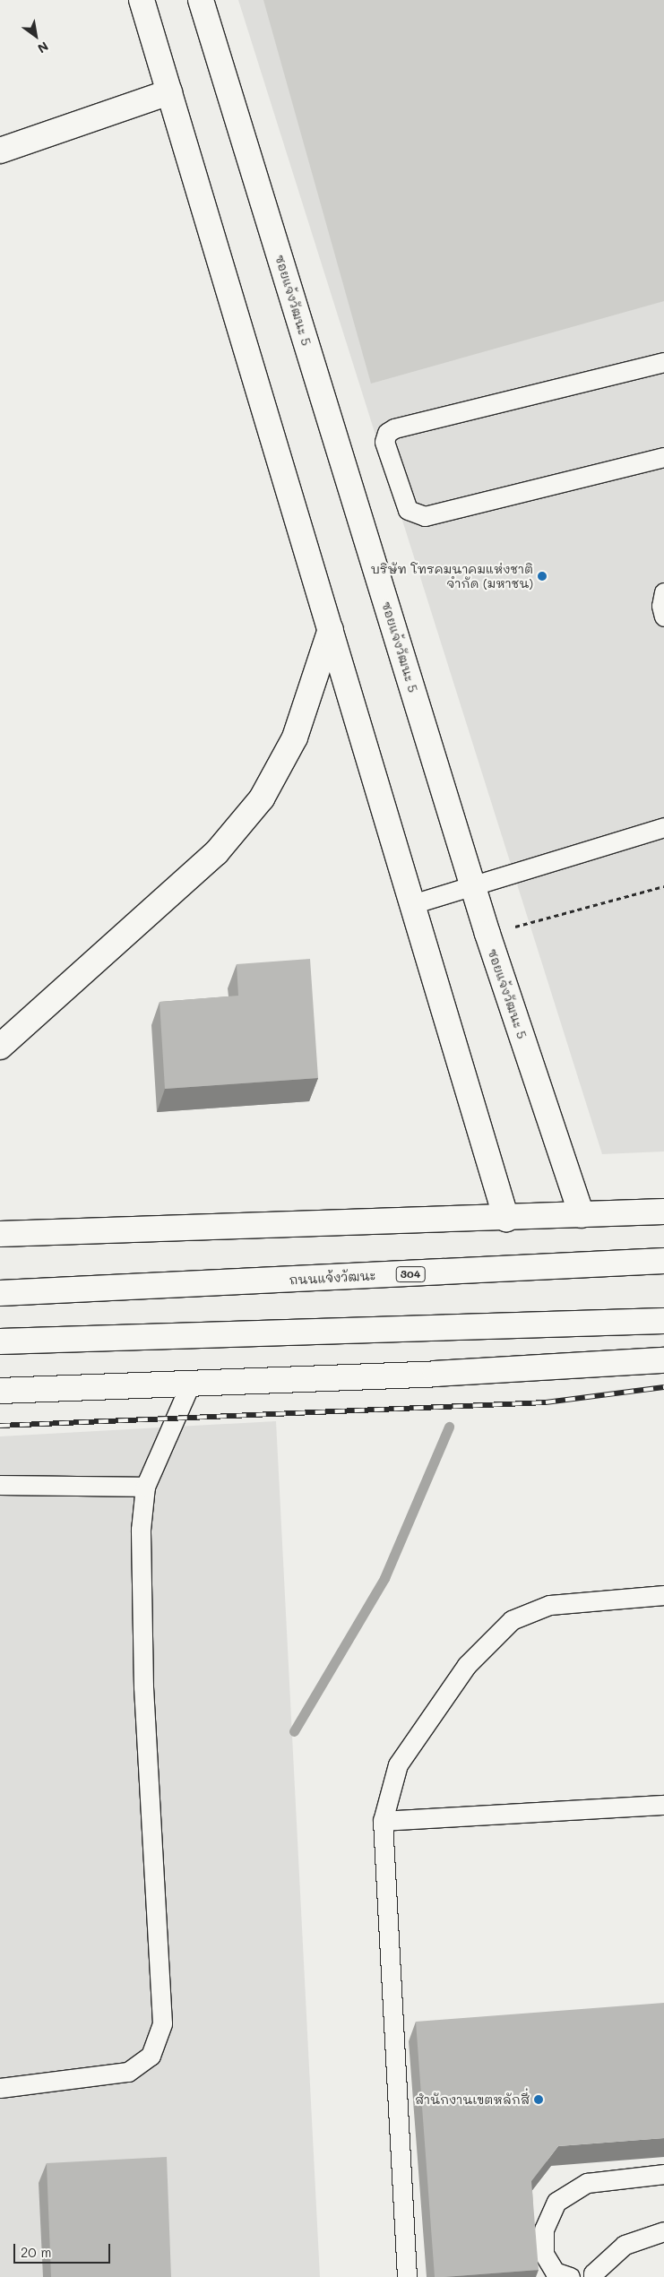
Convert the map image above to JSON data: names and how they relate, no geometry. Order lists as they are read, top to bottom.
{
  "streets": {
    "street": ["ซอยแจ้งวัฒนะ 5", "304", "ถนนแจ้งวัฒนะ"]
  },
  "places": ["บริษัท โทรคมนาคมแห่งชาติ จำกัด (มหาชน)", "สำนักงานเขตหลักสี่"],
  "scale_bar": "20 m",
  "north": "bottom right"
}
